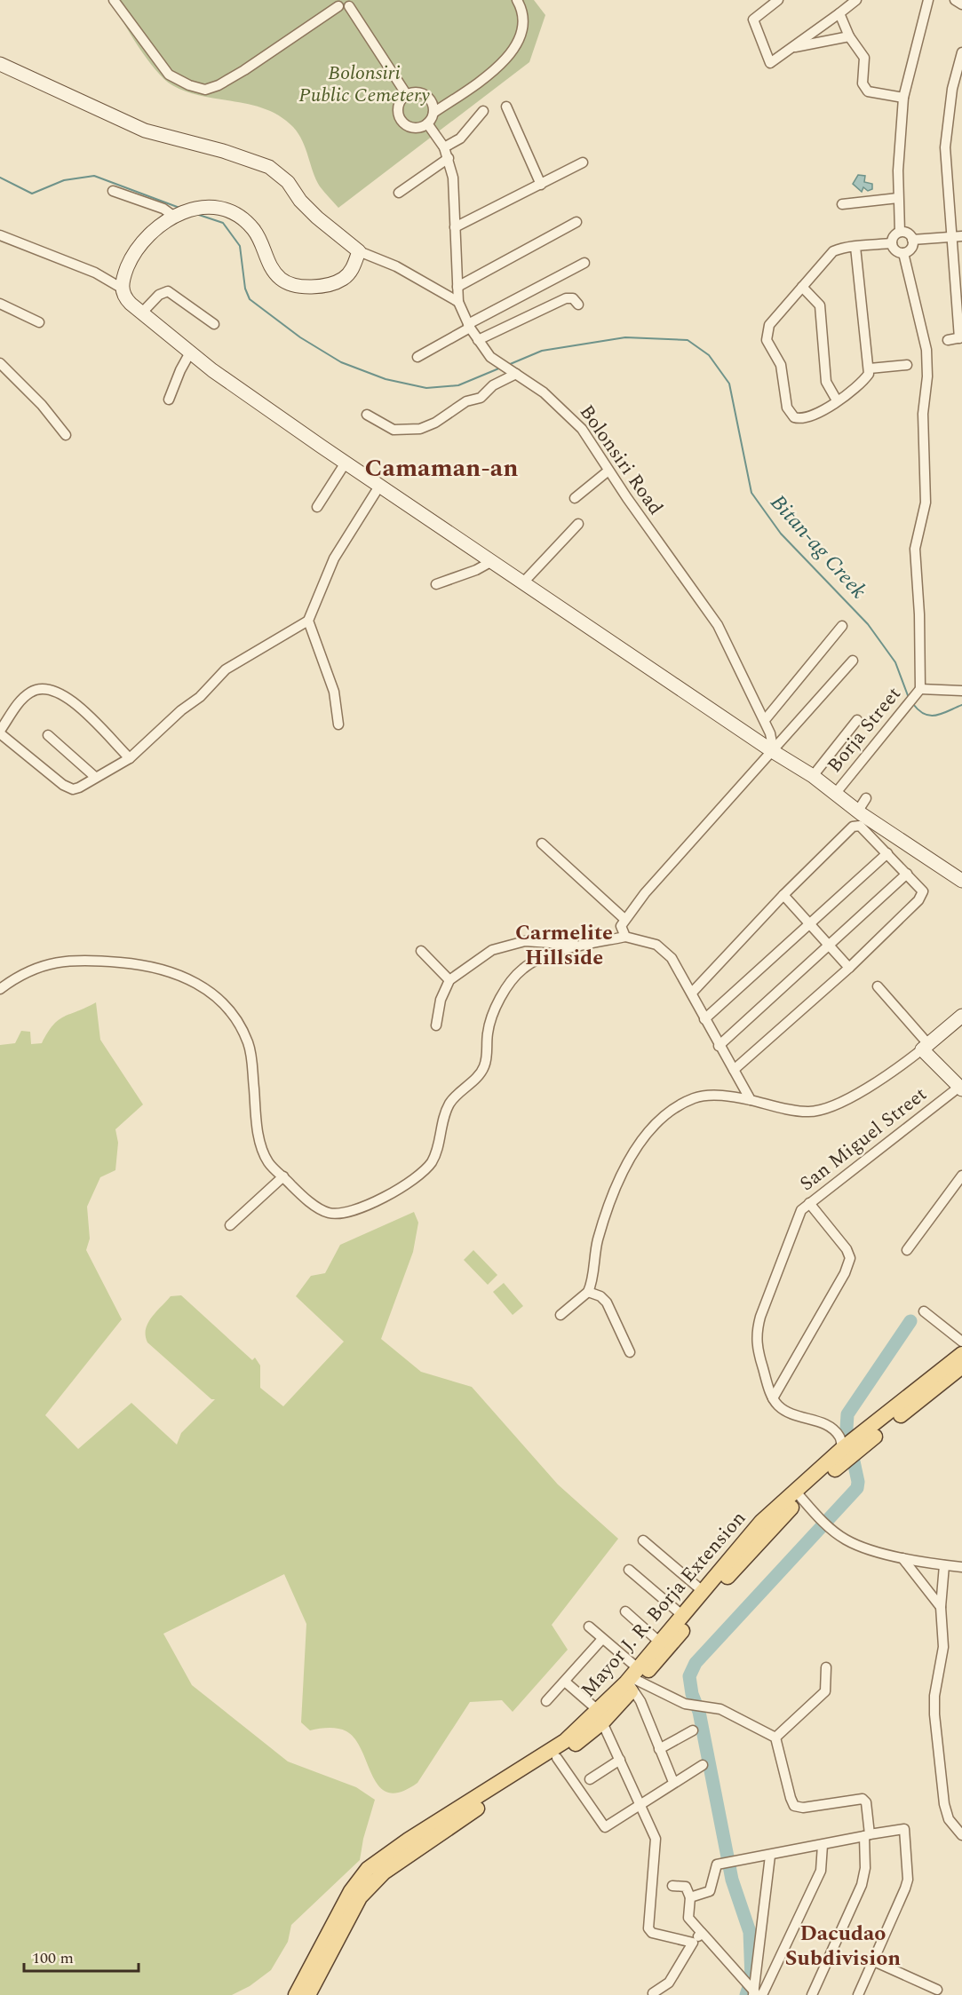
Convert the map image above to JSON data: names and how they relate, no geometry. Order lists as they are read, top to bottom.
{
  "streets": {
    "main road": ["Mayor J. R. Borja Extension"],
    "street": ["Bolonsiri Road", "Borja Street", "San Miguel Street"]
  },
  "districts": ["Camaman-an", "Carmelite Hillside", "Dacudao Subdivision"],
  "water": ["Bitan-ag Creek"],
  "parks": ["Bolonsiri Public Cemetery"],
  "scale_bar": "100 m"
}
